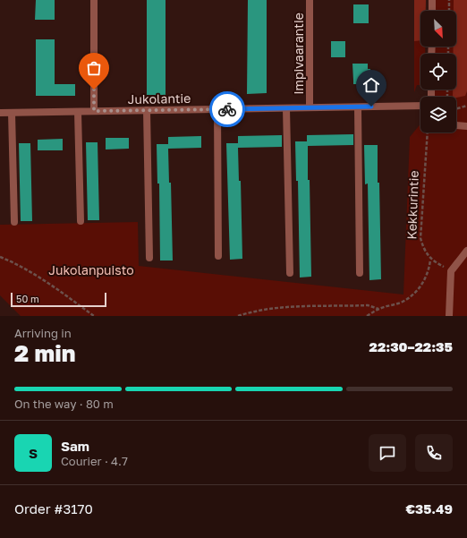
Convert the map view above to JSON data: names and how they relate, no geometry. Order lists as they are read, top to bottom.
{
  "streets": {
    "street": ["Impivaarantie", "Jukolantie"],
    "path": ["Kekkurintie"]
  },
  "crossings": [
    ["Impivaarantie", "Jukolantie"]
  ],
  "parks": ["Jukolanpuisto"],
  "scale_bar": "50 m",
  "north": "bottom right",
  "page": {
    "scale": "50 m",
    "heading": ["2 min", "Arriving in", "22:30–22:35"],
    "panel": [
      "Sam",
      "Courier · 4.7",
      "Order #3170",
      "€35.49"
    ],
    "bar": "On the way · 80 m",
    "round": "S"
  }
}
